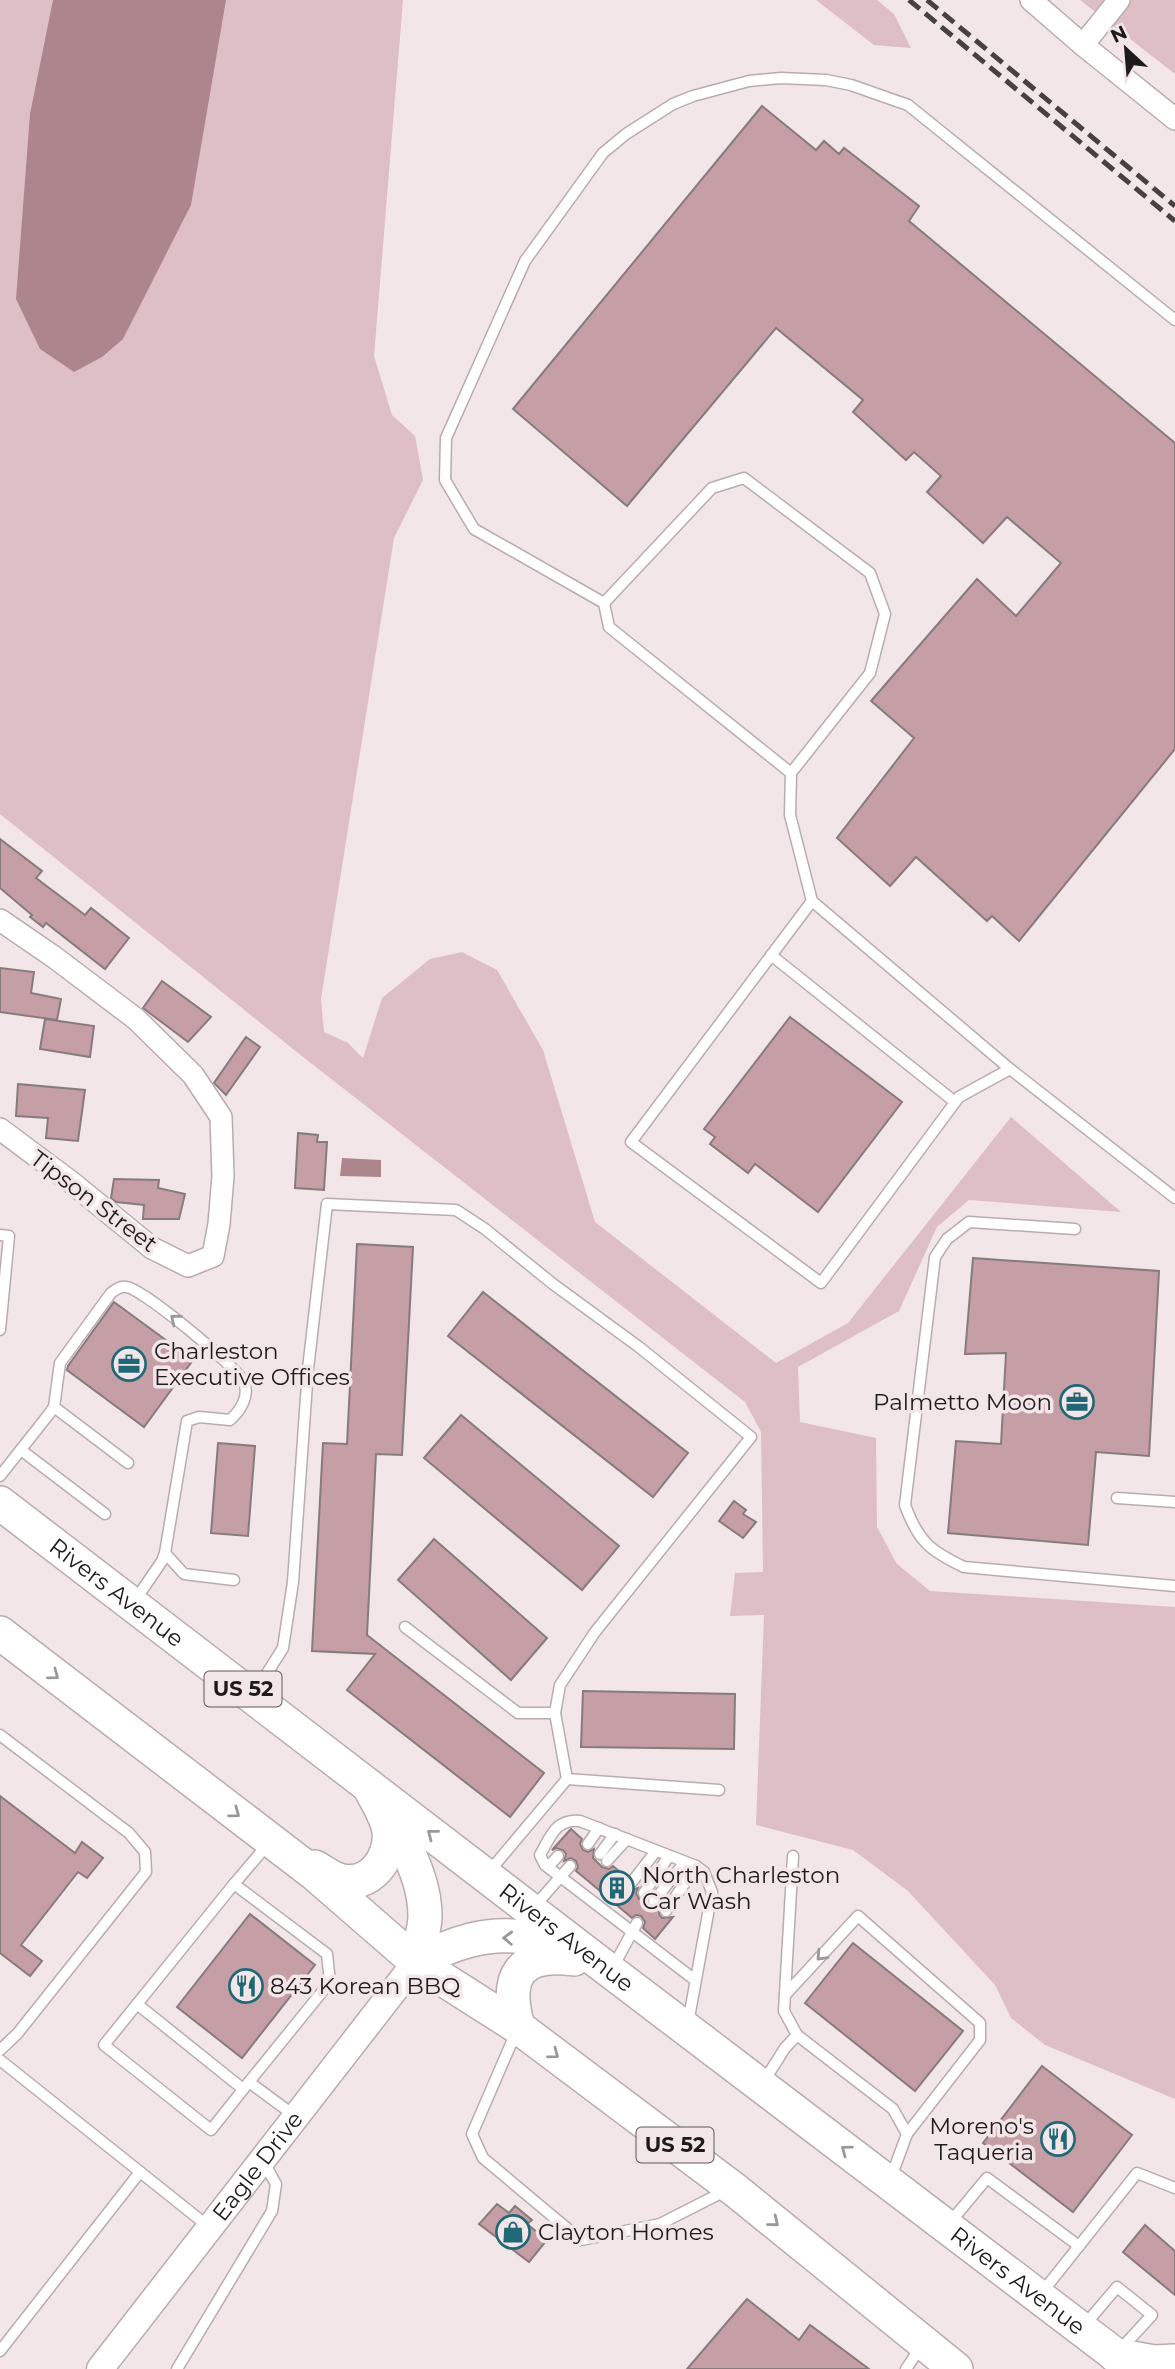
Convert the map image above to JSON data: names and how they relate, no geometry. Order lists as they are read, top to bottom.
{
  "streets": {
    "main road": ["Rivers Avenue", "US 52"],
    "street": ["Tipson Street", "Eagle Drive"]
  },
  "crossings": [
    ["US 52", "Eagle Drive"]
  ],
  "places": {
    "office": ["Charleston Executive Offices", "Palmetto Moon"],
    "building": ["North Charleston Car Wash"],
    "restaurant": ["843 Korean BBQ", "Moreno's Taqueria"],
    "shop": ["Clayton Homes"]
  },
  "north": "top left"
}
